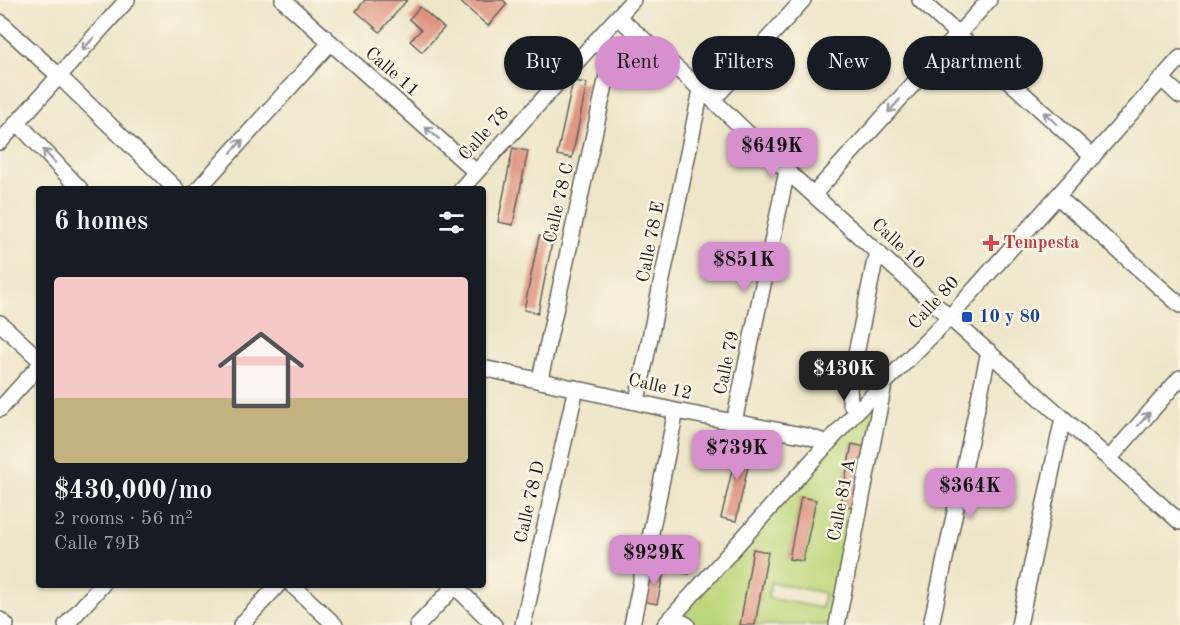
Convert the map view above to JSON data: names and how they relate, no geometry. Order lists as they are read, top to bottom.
{
  "streets": {
    "street": [
      "Calle 11",
      "Calle 78",
      "Calle 78 C",
      "Calle 78 E",
      "Calle 10",
      "Calle 80",
      "Calle 79",
      "Calle 12",
      "Calle 81 A",
      "Calle 78 D"
    ]
  },
  "crossings": [
    ["Calle 11", "Calle 78"],
    ["Calle 78", "Calle 10"],
    ["Calle 78 C", "Calle 12"],
    ["Calle 78 E", "Calle 10"],
    ["Calle 78 E", "Calle 12"],
    ["Calle 10", "Calle 80"],
    ["Calle 10", "Calle 79"],
    ["Calle 80", "Calle 12"],
    ["Calle 80", "Calle 81 A"],
    ["Calle 79", "Calle 12"],
    ["Calle 12", "Calle 78 D"]
  ],
  "one_way": ["Calle 11"],
  "places": {
    "health": ["Tempesta"],
    "transit": ["10 y 80"]
  },
  "page": {
    "chip": [
      "Buy",
      "Rent",
      "Filters",
      "New",
      "Apartment"
    ],
    "price": [
      "$649K",
      "$851K",
      "$430K",
      "$739K",
      "$364K",
      "$929K"
    ],
    "heading": "6 homes",
    "list": [
      {
        "name": "$430,000/mo",
        "note": "2 rooms · 56 m² · Calle 79B"
      }
    ]
  }
}
